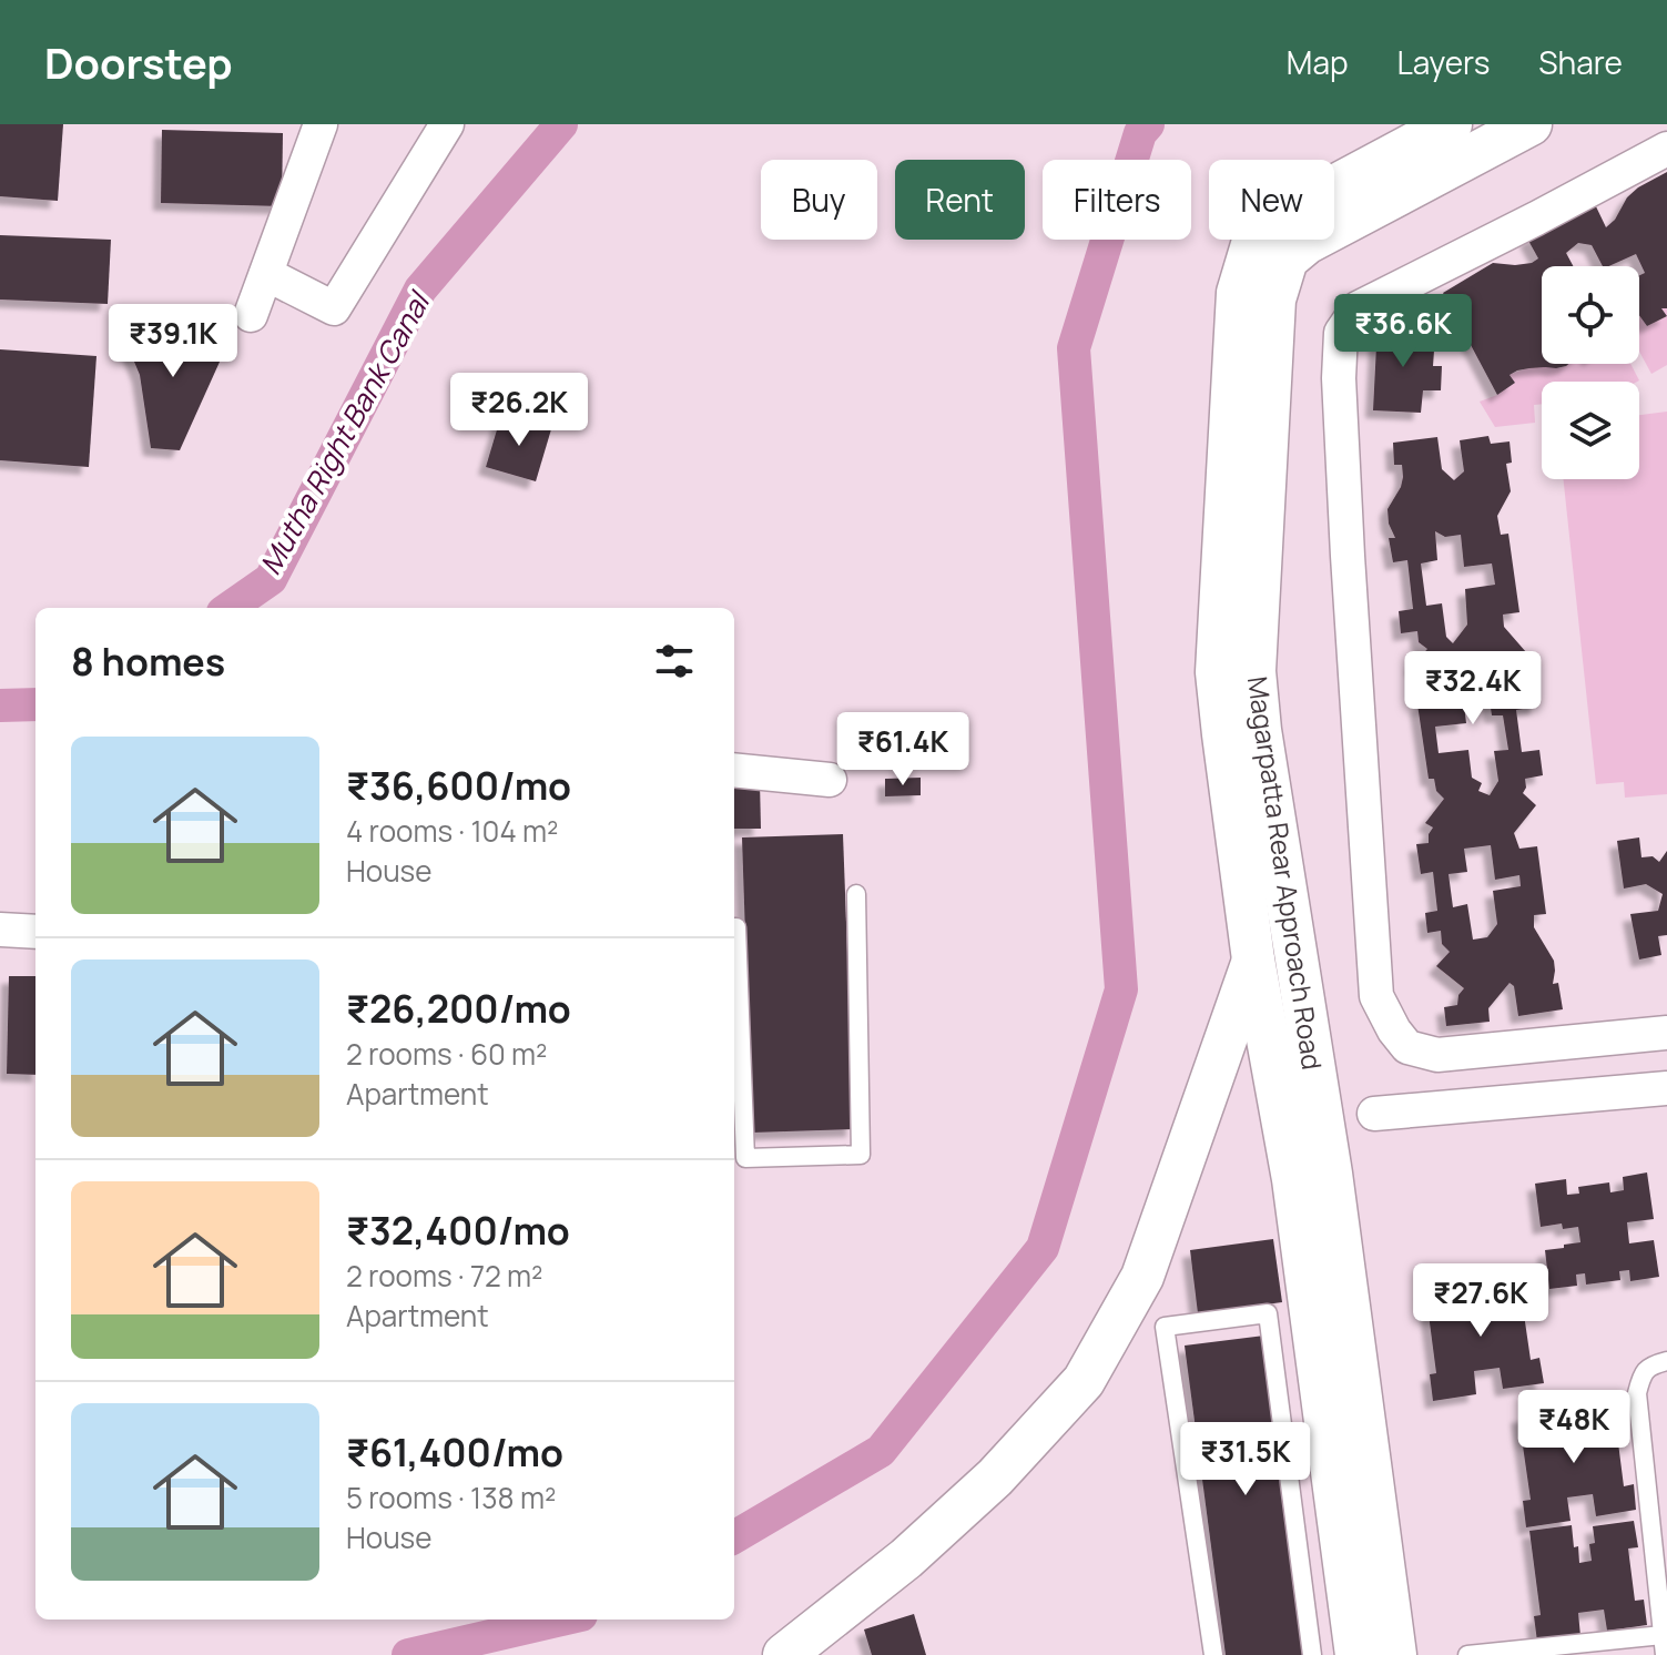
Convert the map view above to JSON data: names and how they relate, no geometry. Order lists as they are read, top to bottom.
{
  "streets": {
    "street": ["Magarpatta Rear Approach Road"]
  },
  "water": ["Mutha Right Bank Canal"],
  "page": {
    "header": "Doorstep",
    "nav": ["Map", "Layers", "Share"],
    "chip": [
      "Buy",
      "Rent",
      "Filters",
      "New"
    ],
    "price": [
      "₹36.6K",
      "₹39.1K",
      "₹26.2K",
      "₹32.4K",
      "₹61.4K",
      "₹27.6K",
      "₹48K",
      "₹31.5K"
    ],
    "heading": "8 homes",
    "list": [
      {
        "name": "₹36,600/mo",
        "note": "4 rooms · 104 m² · House"
      },
      {
        "name": "₹26,200/mo",
        "note": "2 rooms · 60 m² · Apartment"
      },
      {
        "name": "₹32,400/mo",
        "note": "2 rooms · 72 m² · Apartment"
      },
      {
        "name": "₹61,400/mo",
        "note": "5 rooms · 138 m² · House"
      }
    ]
  }
}
